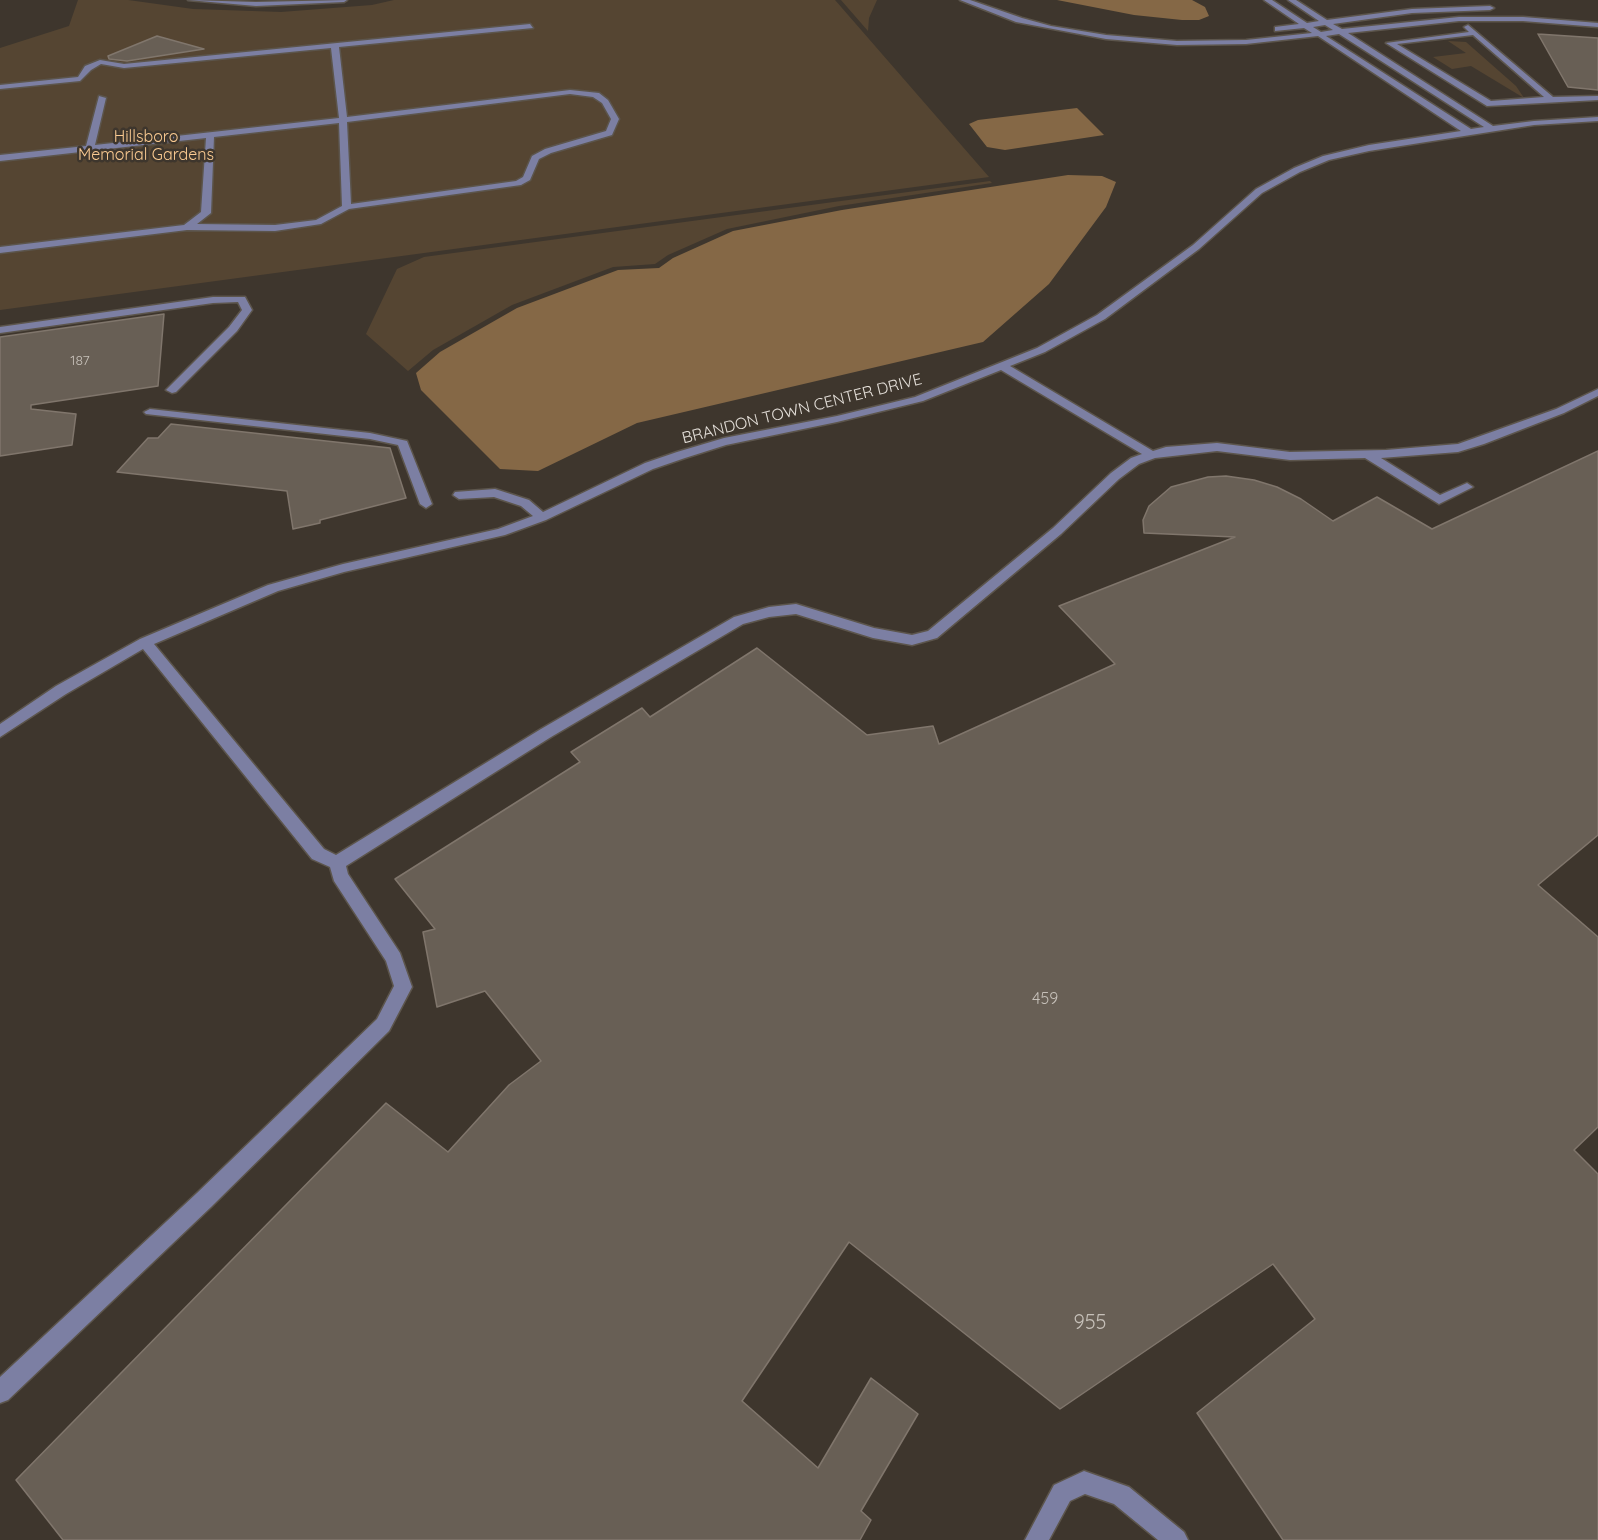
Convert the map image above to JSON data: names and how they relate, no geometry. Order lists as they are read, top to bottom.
{
  "streets": {
    "street": ["BRANDON TOWN CENTER DRIVE"]
  },
  "parks": ["Hillsboro Memorial Gardens"],
  "house_numbers": ["187", "459", "955"]
}
